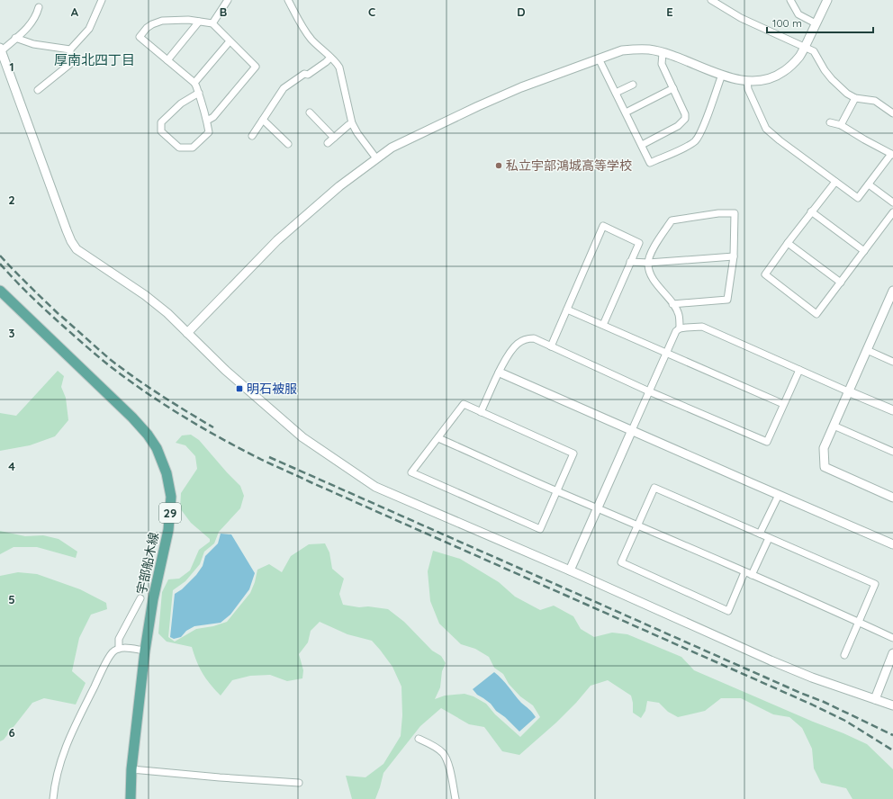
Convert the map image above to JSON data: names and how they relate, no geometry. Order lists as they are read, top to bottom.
{
  "streets": {
    "main road": ["29", "宇部船木線"]
  },
  "districts": ["厚南北四丁目"],
  "places": {
    "other": ["私立宇部鴻城高等学校"],
    "transit": ["明石被服"]
  },
  "scale_bar": "100 m",
  "grid": {
    "columns": [
      "A",
      "B",
      "C",
      "D",
      "E"
    ],
    "rows": [
      "1",
      "2",
      "3",
      "4",
      "5",
      "6"
    ]
  }
}
